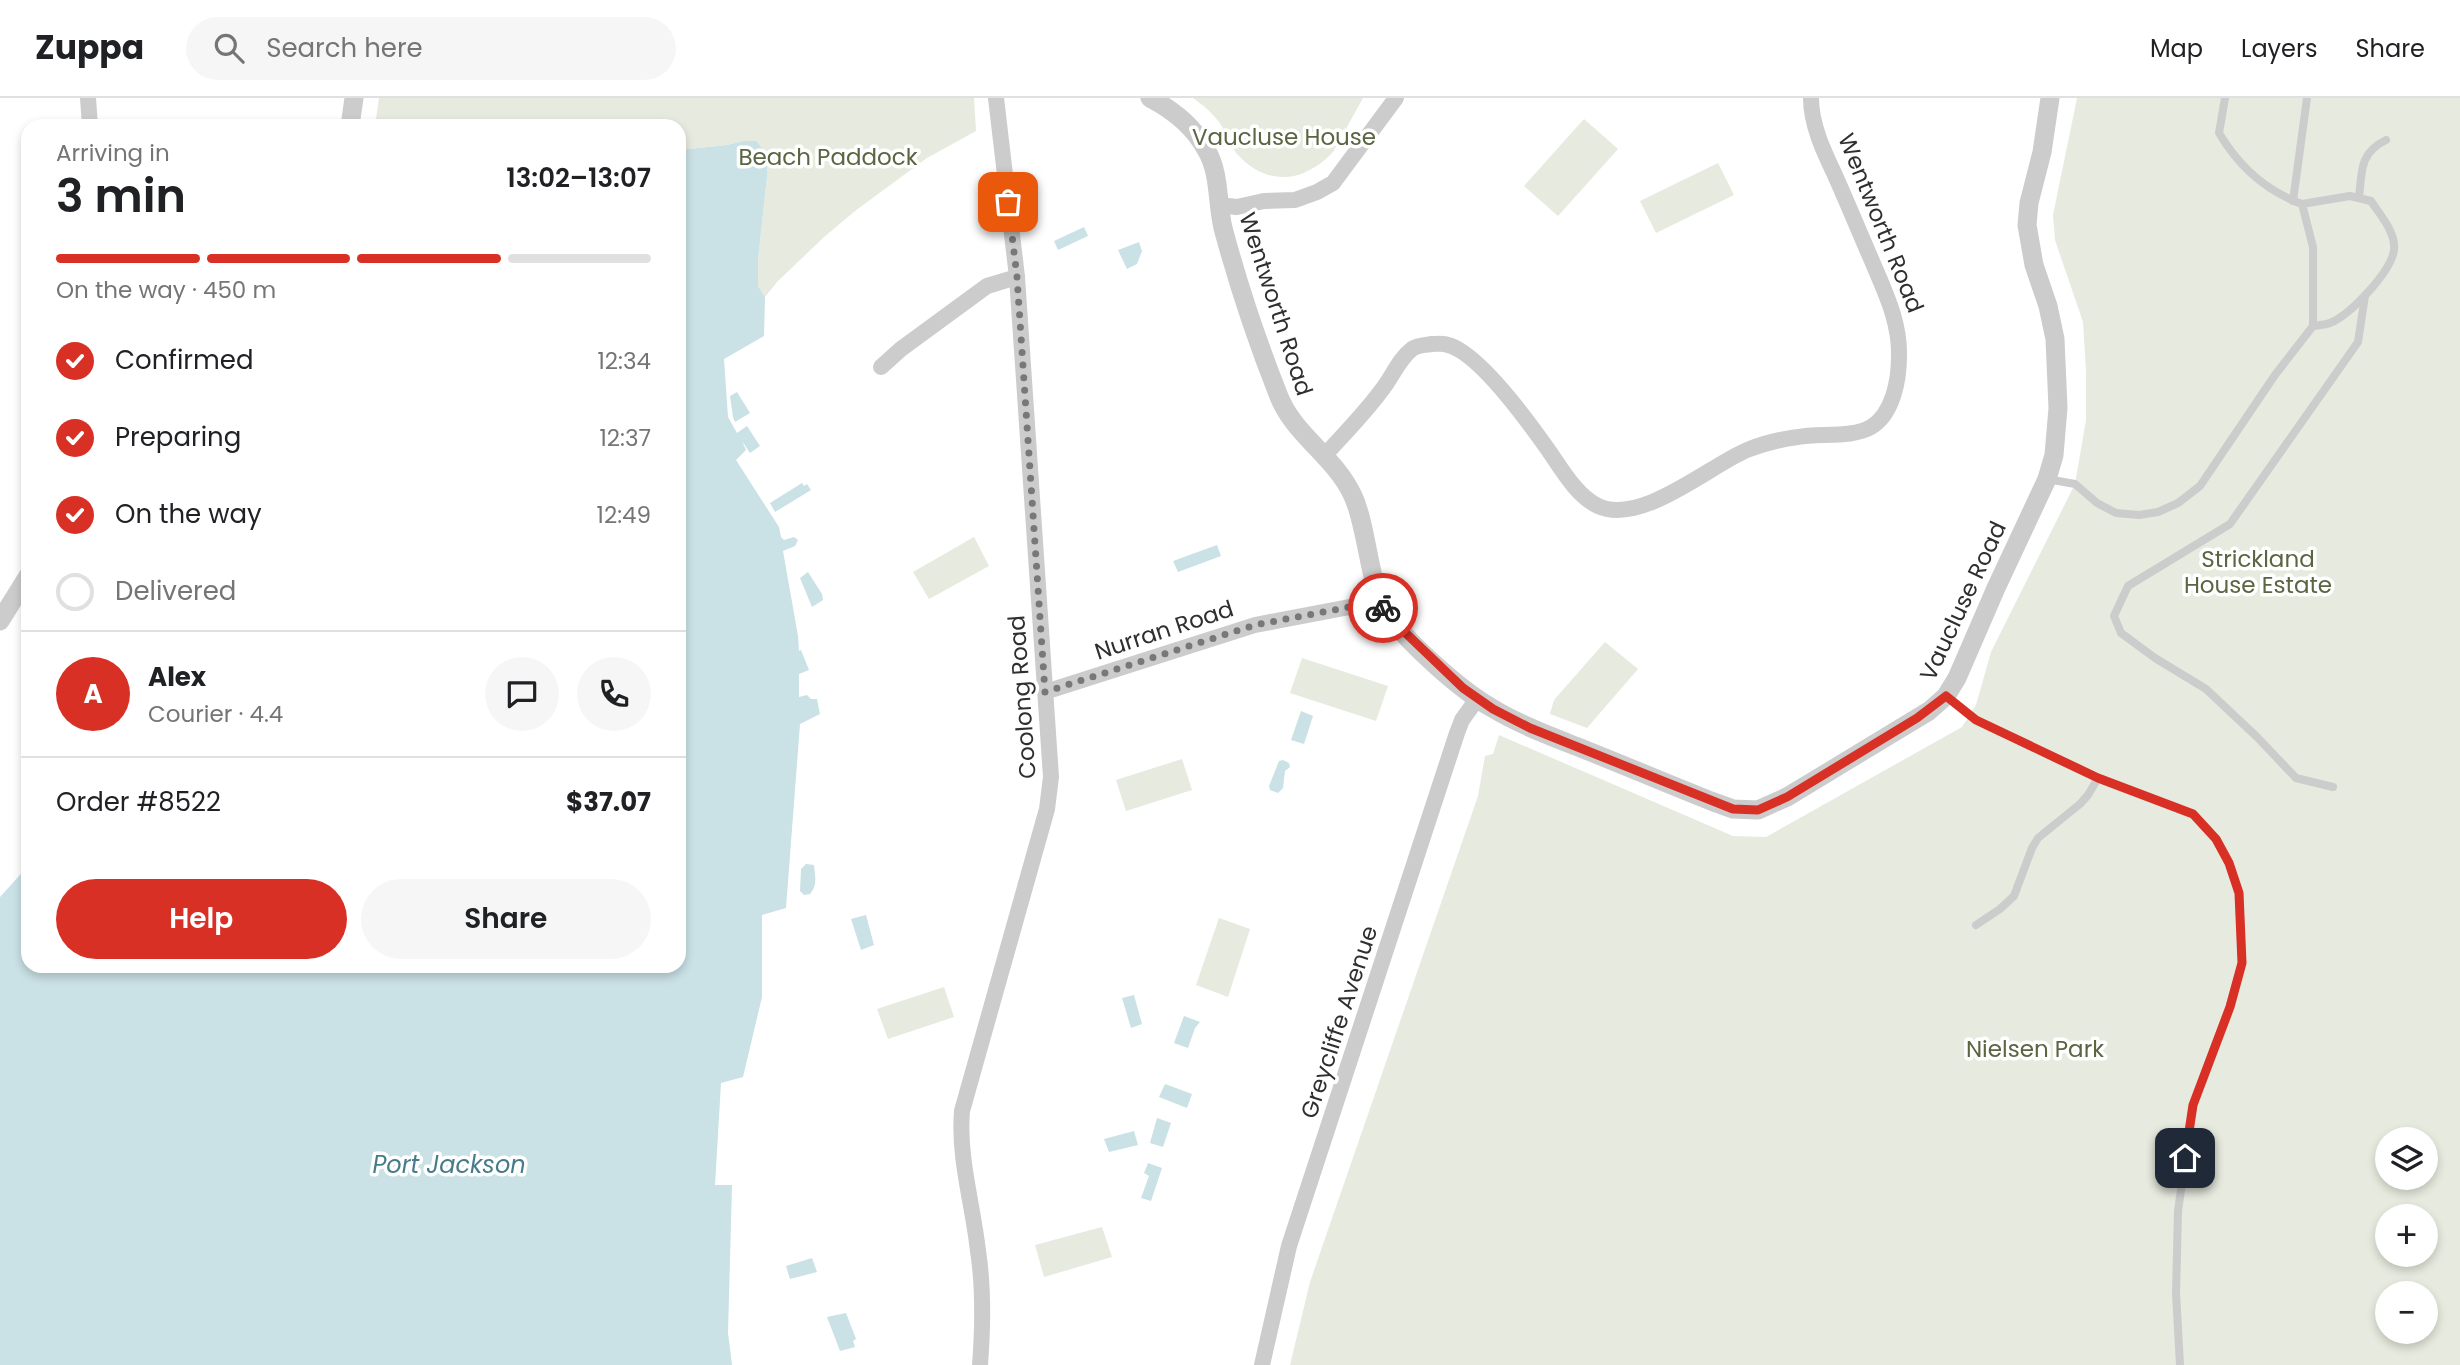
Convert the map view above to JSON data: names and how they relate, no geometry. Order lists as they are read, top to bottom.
{
  "streets": {
    "street": [
      "Wentworth Road",
      "Vaucluse Road",
      "Nurran Road",
      "Coolong Road",
      "Greycliffe Avenue"
    ]
  },
  "crossings": [
    ["Wentworth Road", "Vaucluse Road"],
    ["Wentworth Road", "Nurran Road"],
    ["Wentworth Road", "Greycliffe Avenue"],
    ["Vaucluse Road", "Greycliffe Avenue"],
    ["Nurran Road", "Coolong Road"]
  ],
  "water": ["Port Jackson"],
  "parks": [
    "Vaucluse House",
    "Beach Paddock",
    "Strickland House Estate",
    "Nielsen Park"
  ],
  "page": {
    "header": "Zuppa",
    "search": "Search here",
    "nav": ["Map", "Layers", "Share"],
    "heading": ["3 min", "Arriving in", "13:02–13:07"],
    "panel": [
      "Alex",
      "Courier · 4.4",
      "Order #8522",
      "$37.07"
    ],
    "bar": "On the way · 450 m",
    "list": [
      ["Confirmed", "12:34"],
      ["Preparing", "12:37"],
      ["On the way", "12:49"],
      "Delivered"
    ],
    "round": "A",
    "buttons": ["Help", "Share"],
    "map_buttons": ["+", "−"]
  }
}
